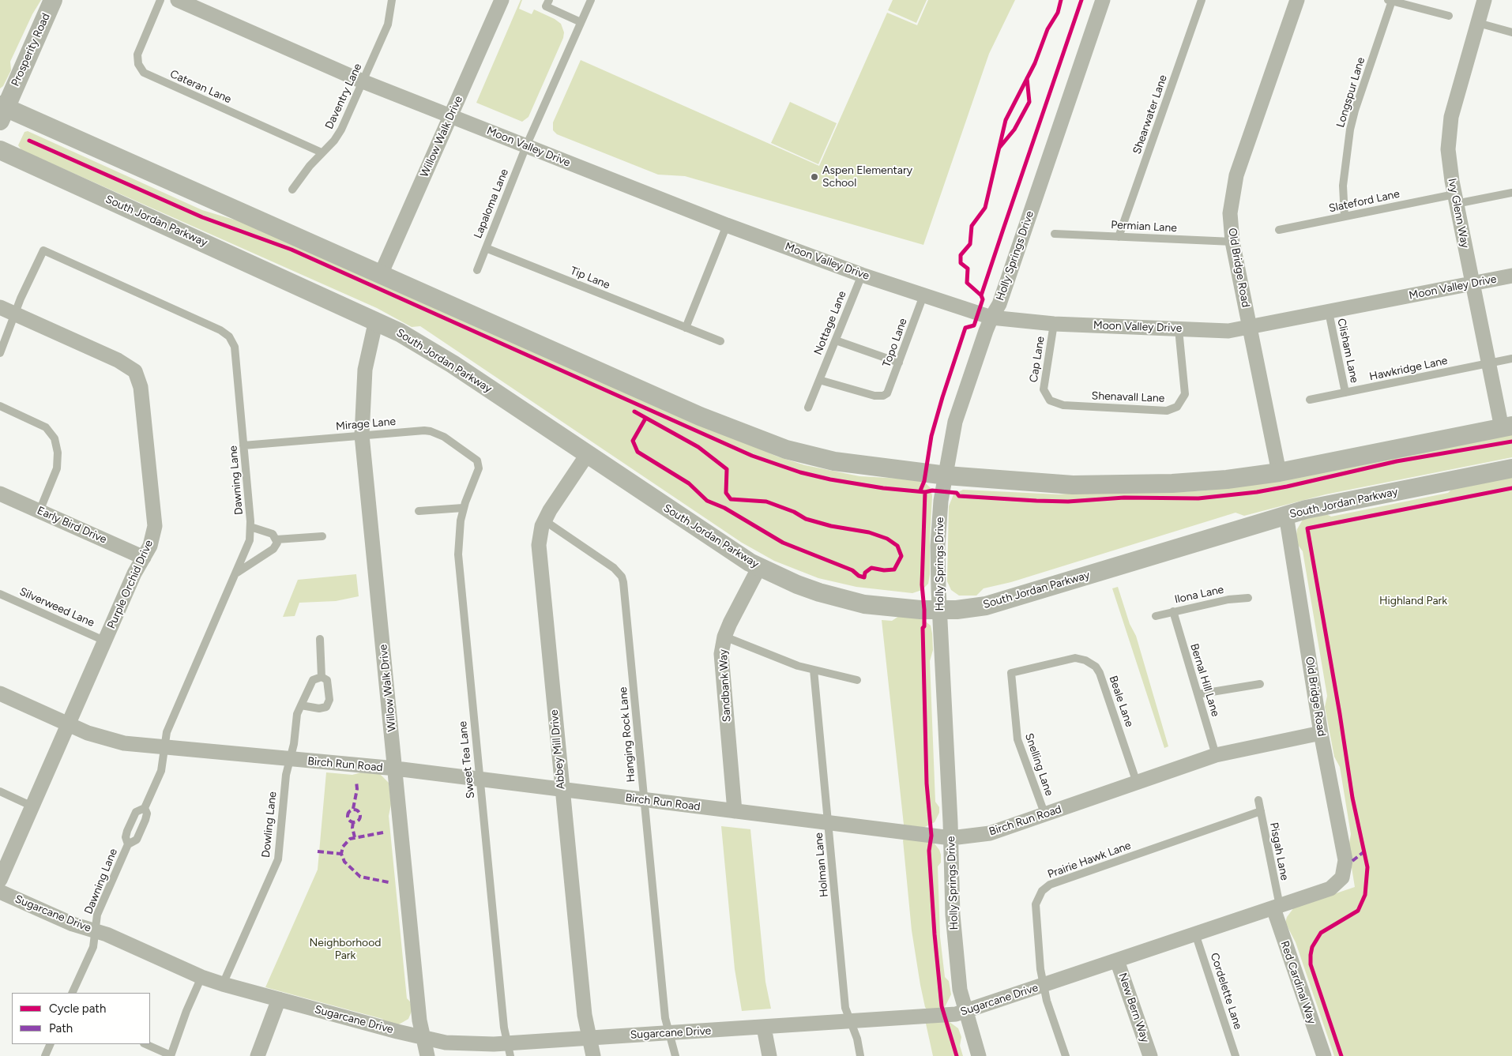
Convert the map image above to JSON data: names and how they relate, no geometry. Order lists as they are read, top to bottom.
{
  "streets": {
    "street": [
      "Prosperity Road",
      "Willow Walk Drive",
      "Moon Valley Drive",
      "Ivy Glenn Way",
      "South Jordan Parkway",
      "Holly Springs Drive",
      "Old Bridge Road",
      "Early Bird Drive",
      "Purple Orchid Drive",
      "Sandbank Way",
      "Abbey Mill Drive",
      "Birch Run Road",
      "Sugarcane Drive",
      "Red Cardinal Way",
      "New Bern Way"
    ],
    "lane": [
      "Cateran Lane",
      "Longspur Lane",
      "Daventry Lane",
      "Shearwater Lane",
      "Slateford Lane",
      "Lapaloma Lane",
      "Permian Lane",
      "Tip Lane",
      "Nottage Lane",
      "Topo Lane",
      "Clisham Lane",
      "Cap Lane",
      "Hawkridge Lane",
      "Shenavall Lane",
      "Mirage Lane",
      "Dawning Lane",
      "Ilona Lane",
      "Silverweed Lane",
      "Bernal Hill Lane",
      "Beale Lane",
      "Hanging Rock Lane",
      "Sweet Tea Lane",
      "Snelling Lane",
      "Dowling Lane",
      "Pisgah Lane",
      "Prairie Hawk Lane",
      "Holman Lane",
      "Cordelette Lane"
    ]
  },
  "crossings": [
    ["Cateran Lane", "Daventry Lane"],
    ["Longspur Lane", "Slateford Lane"],
    ["Daventry Lane", "Moon Valley Drive"],
    ["Shearwater Lane", "Permian Lane"],
    ["Willow Walk Drive", "Moon Valley Drive"],
    ["Willow Walk Drive", "South Jordan Parkway"],
    ["Willow Walk Drive", "Mirage Lane"],
    ["Willow Walk Drive", "Birch Run Road"],
    ["Willow Walk Drive", "Sugarcane Drive"],
    ["Moon Valley Drive", "Lapaloma Lane"],
    ["Moon Valley Drive", "Ivy Glenn Way"],
    ["Moon Valley Drive", "Holly Springs Drive"],
    ["Moon Valley Drive", "Old Bridge Road"],
    ["Moon Valley Drive", "Nottage Lane"],
    ["Moon Valley Drive", "Topo Lane"],
    ["Moon Valley Drive", "Clisham Lane"],
    ["Moon Valley Drive", "Cap Lane"],
    ["Moon Valley Drive", "Shenavall Lane"],
    ["Slateford Lane", "Ivy Glenn Way"],
    ["Lapaloma Lane", "Tip Lane"],
    ["Ivy Glenn Way", "Hawkridge Lane"],
    ["South Jordan Parkway", "Holly Springs Drive"],
    ["South Jordan Parkway", "Old Bridge Road"],
    ["South Jordan Parkway", "Sandbank Way"],
    ["South Jordan Parkway", "Abbey Mill Drive"],
    ["Permian Lane", "Old Bridge Road"],
    ["Holly Springs Drive", "Birch Run Road"],
    ["Holly Springs Drive", "Sugarcane Drive"],
    ["Old Bridge Road", "Birch Run Road"],
    ["Old Bridge Road", "Sugarcane Drive"],
    ["Nottage Lane", "Topo Lane"],
    ["Clisham Lane", "Hawkridge Lane"],
    ["Cap Lane", "Shenavall Lane"],
    ["Mirage Lane", "Dawning Lane"],
    ["Mirage Lane", "Sweet Tea Lane"],
    ["Dawning Lane", "Purple Orchid Drive"],
    ["Dawning Lane", "Birch Run Road"],
    ["Dawning Lane", "Sugarcane Drive"],
    ["Early Bird Drive", "Purple Orchid Drive"],
    ["Purple Orchid Drive", "Silverweed Lane"],
    ["Purple Orchid Drive", "Birch Run Road"],
    ["Ilona Lane", "Bernal Hill Lane"],
    ["Bernal Hill Lane", "Birch Run Road"],
    ["Sandbank Way", "Birch Run Road"],
    ["Beale Lane", "Birch Run Road"],
    ["Beale Lane", "Snelling Lane"],
    ["Hanging Rock Lane", "Abbey Mill Drive"],
    ["Hanging Rock Lane", "Birch Run Road"],
    ["Hanging Rock Lane", "Sugarcane Drive"],
    ["Abbey Mill Drive", "Birch Run Road"],
    ["Abbey Mill Drive", "Sugarcane Drive"],
    ["Sweet Tea Lane", "Birch Run Road"],
    ["Sweet Tea Lane", "Sugarcane Drive"],
    ["Birch Run Road", "Snelling Lane"],
    ["Birch Run Road", "Dowling Lane"],
    ["Birch Run Road", "Holman Lane"],
    ["Dowling Lane", "Sugarcane Drive"],
    ["Pisgah Lane", "Prairie Hawk Lane"],
    ["Pisgah Lane", "Sugarcane Drive"],
    ["Pisgah Lane", "Red Cardinal Way"],
    ["Prairie Hawk Lane", "Sugarcane Drive"],
    ["Holman Lane", "Sugarcane Drive"],
    ["Sugarcane Drive", "Red Cardinal Way"],
    ["Sugarcane Drive", "Cordelette Lane"],
    ["Sugarcane Drive", "New Bern Way"]
  ],
  "parks": ["Highland Park", "Neighborhood Park"],
  "places": ["Aspen Elementary School"],
  "legend": ["Cycle path", "Path"]
}
